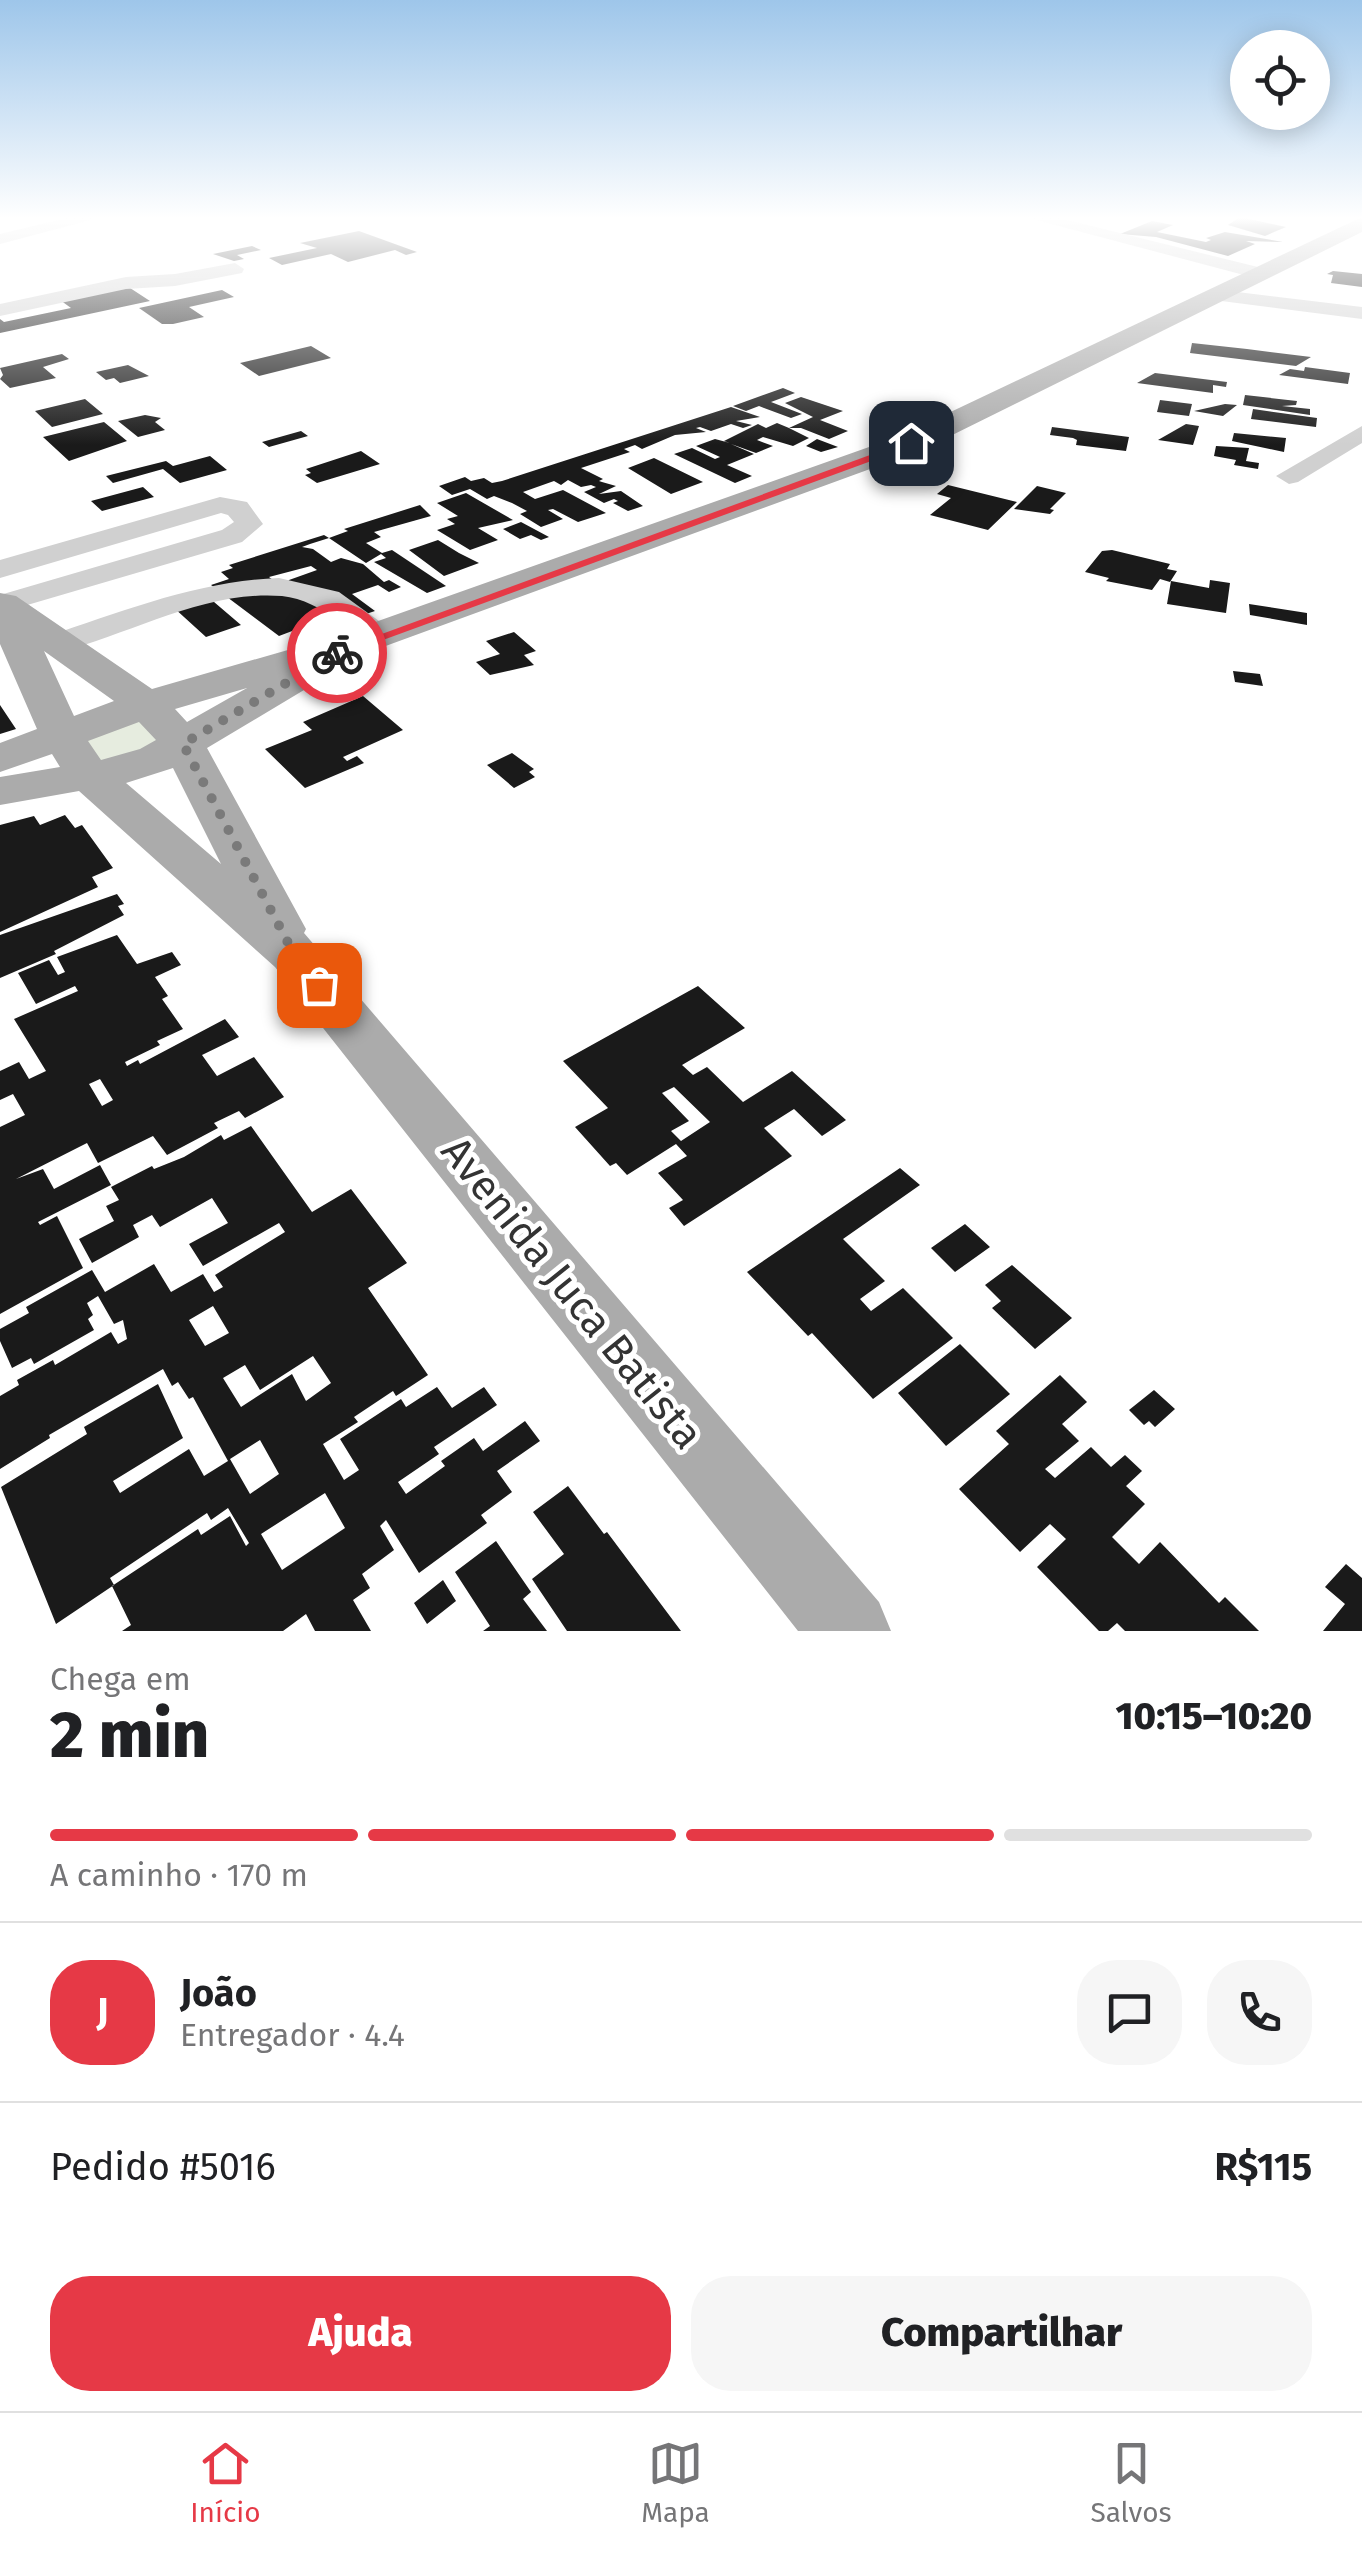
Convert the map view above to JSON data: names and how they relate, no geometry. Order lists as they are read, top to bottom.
{
  "streets": {
    "main road": ["Avenida Juca Batista"]
  },
  "page": {
    "heading": ["2 min", "Chega em", "10:15–10:20"],
    "panel": [
      "João",
      "Entregador · 4.4",
      "Pedido #5016",
      "R$115"
    ],
    "bar": "A caminho · 170 m",
    "round": "J",
    "buttons": ["Ajuda", "Compartilhar"],
    "tabs": ["Início", "Mapa", "Salvos"]
  }
}
